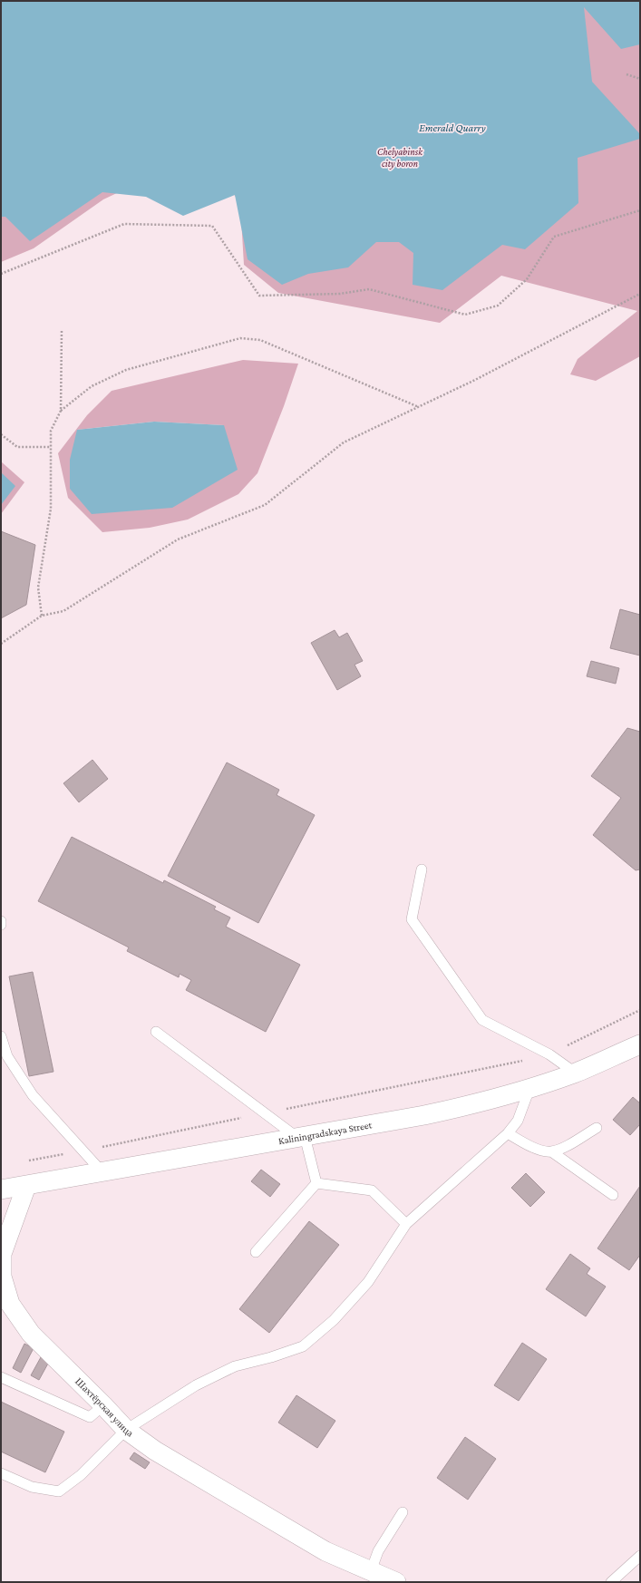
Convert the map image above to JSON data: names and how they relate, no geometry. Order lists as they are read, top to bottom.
{
  "streets": {
    "street": ["Kaliningradskaya Street", "Шахтёрская улица"]
  },
  "crossings": [
    ["Kaliningradskaya Street", "Шахтёрская улица"]
  ],
  "water": ["Emerald Quarry"],
  "parks": ["Chelyabinsk city boron"]
}
